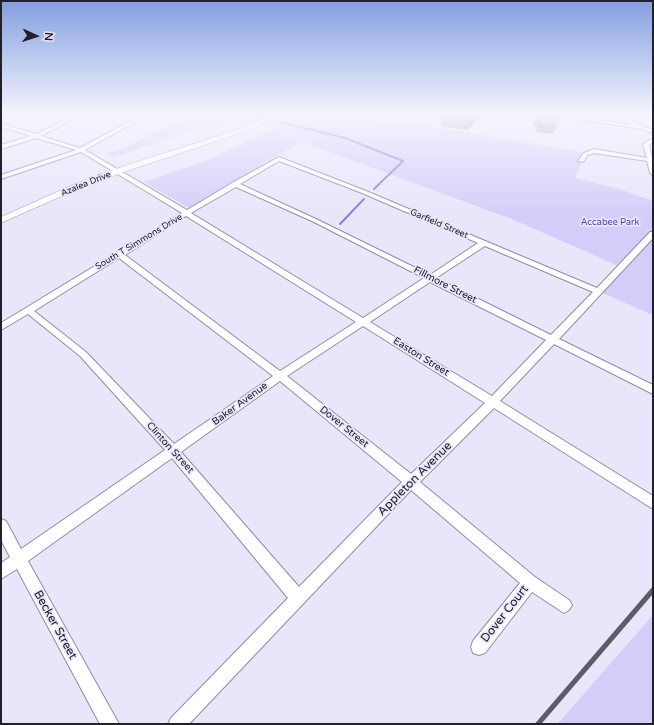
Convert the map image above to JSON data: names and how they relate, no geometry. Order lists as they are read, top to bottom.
{
  "streets": {
    "street": [
      "Azalea Drive",
      "Garfield Street",
      "South T Simmons Drive",
      "Fillmore Street",
      "Easton Street",
      "Baker Avenue",
      "Dover Street",
      "Clinton Street",
      "Appleton Avenue",
      "Dover Court",
      "Becker Street"
    ]
  },
  "crossings": [
    ["Azalea Drive", "Easton Street"],
    ["Garfield Street", "South T Simmons Drive"],
    ["Garfield Street", "Baker Avenue"],
    ["Garfield Street", "Appleton Avenue"],
    ["South T Simmons Drive", "Fillmore Street"],
    ["South T Simmons Drive", "Easton Street"],
    ["South T Simmons Drive", "Dover Street"],
    ["South T Simmons Drive", "Clinton Street"],
    ["Fillmore Street", "Baker Avenue"],
    ["Fillmore Street", "Appleton Avenue"],
    ["Easton Street", "Baker Avenue"],
    ["Easton Street", "Appleton Avenue"],
    ["Baker Avenue", "Dover Street"],
    ["Baker Avenue", "Clinton Street"],
    ["Baker Avenue", "Becker Street"],
    ["Dover Street", "Appleton Avenue"],
    ["Dover Street", "Dover Court"],
    ["Clinton Street", "Appleton Avenue"]
  ],
  "parks": ["Accabee Park"],
  "north": "right"
}
